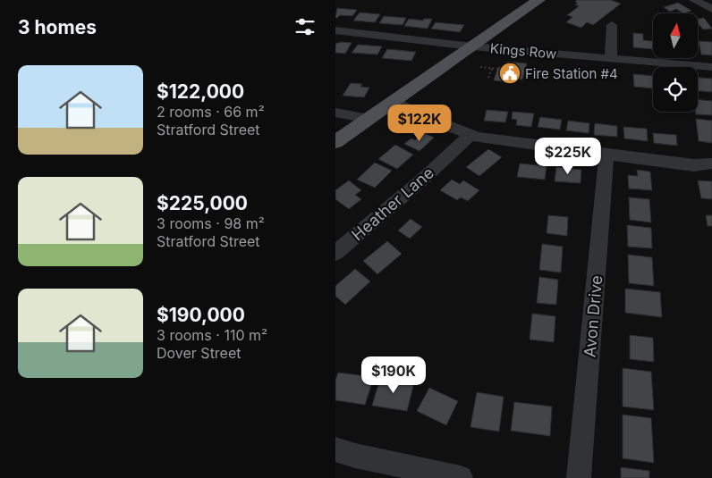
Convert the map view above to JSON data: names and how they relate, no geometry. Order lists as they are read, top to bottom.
{
  "streets": {
    "street": ["Kings Row", "Heather Lane", "Avon Drive"]
  },
  "places": {
    "public building": ["Fire Station #4"]
  },
  "north": "top",
  "page": {
    "heading": "3 homes",
    "list": [
      {
        "name": "$122,000",
        "note": "2 rooms · 66 m² · Stratford Street"
      },
      {
        "name": "$225,000",
        "note": "3 rooms · 98 m² · Stratford Street"
      },
      {
        "name": "$190,000",
        "note": "3 rooms · 110 m² · Dover Street"
      }
    ],
    "price": ["$122K", "$225K", "$190K"]
  }
}
